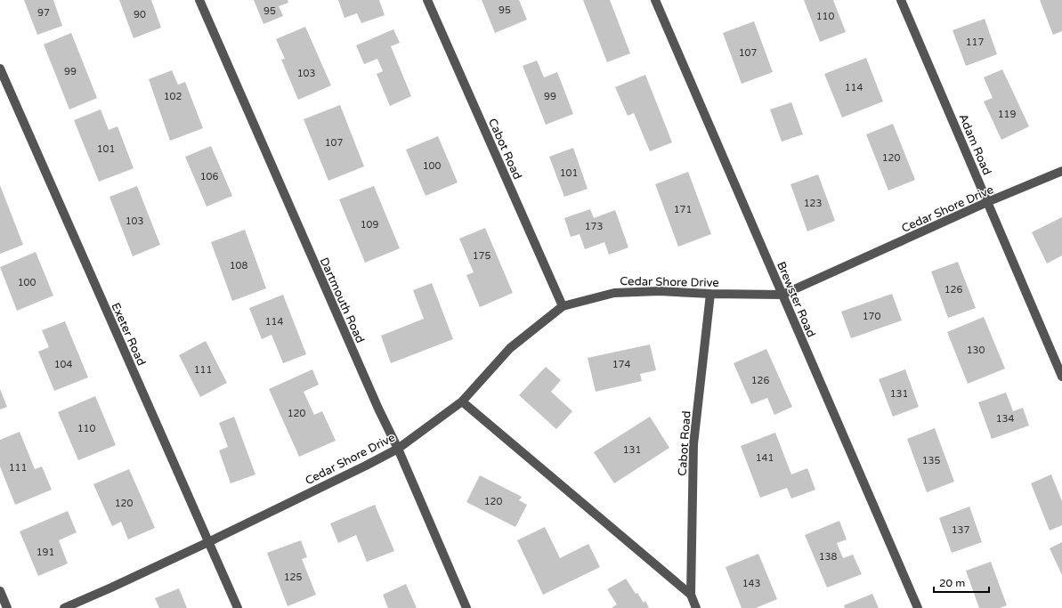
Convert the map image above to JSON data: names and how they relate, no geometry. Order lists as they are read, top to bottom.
{
  "streets": {
    "street": [
      "Adam Road",
      "Cabot Road",
      "Cedar Shore Drive",
      "Brewster Road",
      "Dartmouth Road",
      "Exeter Road"
    ]
  },
  "crossings": [
    ["Adam Road", "Cedar Shore Drive"],
    ["Cabot Road", "Cedar Shore Drive"],
    ["Cedar Shore Drive", "Brewster Road"],
    ["Cedar Shore Drive", "Dartmouth Road"],
    ["Cedar Shore Drive", "Exeter Road"]
  ],
  "house_numbers": [
    "95",
    "95",
    "97",
    "90",
    "110",
    "117",
    "107",
    "99",
    "103",
    "114",
    "102",
    "99",
    "119",
    "107",
    "101",
    "120",
    "100",
    "101",
    "106",
    "123",
    "171",
    "103",
    "109",
    "173",
    "175",
    "108",
    "100",
    "126",
    "170",
    "114",
    "130",
    "104",
    "174",
    "111",
    "126",
    "131",
    "120",
    "134",
    "110",
    "131",
    "141",
    "135",
    "111",
    "120",
    "120",
    "137",
    "191",
    "138",
    "125",
    "143"
  ],
  "scale_bar": "20 m"
}
